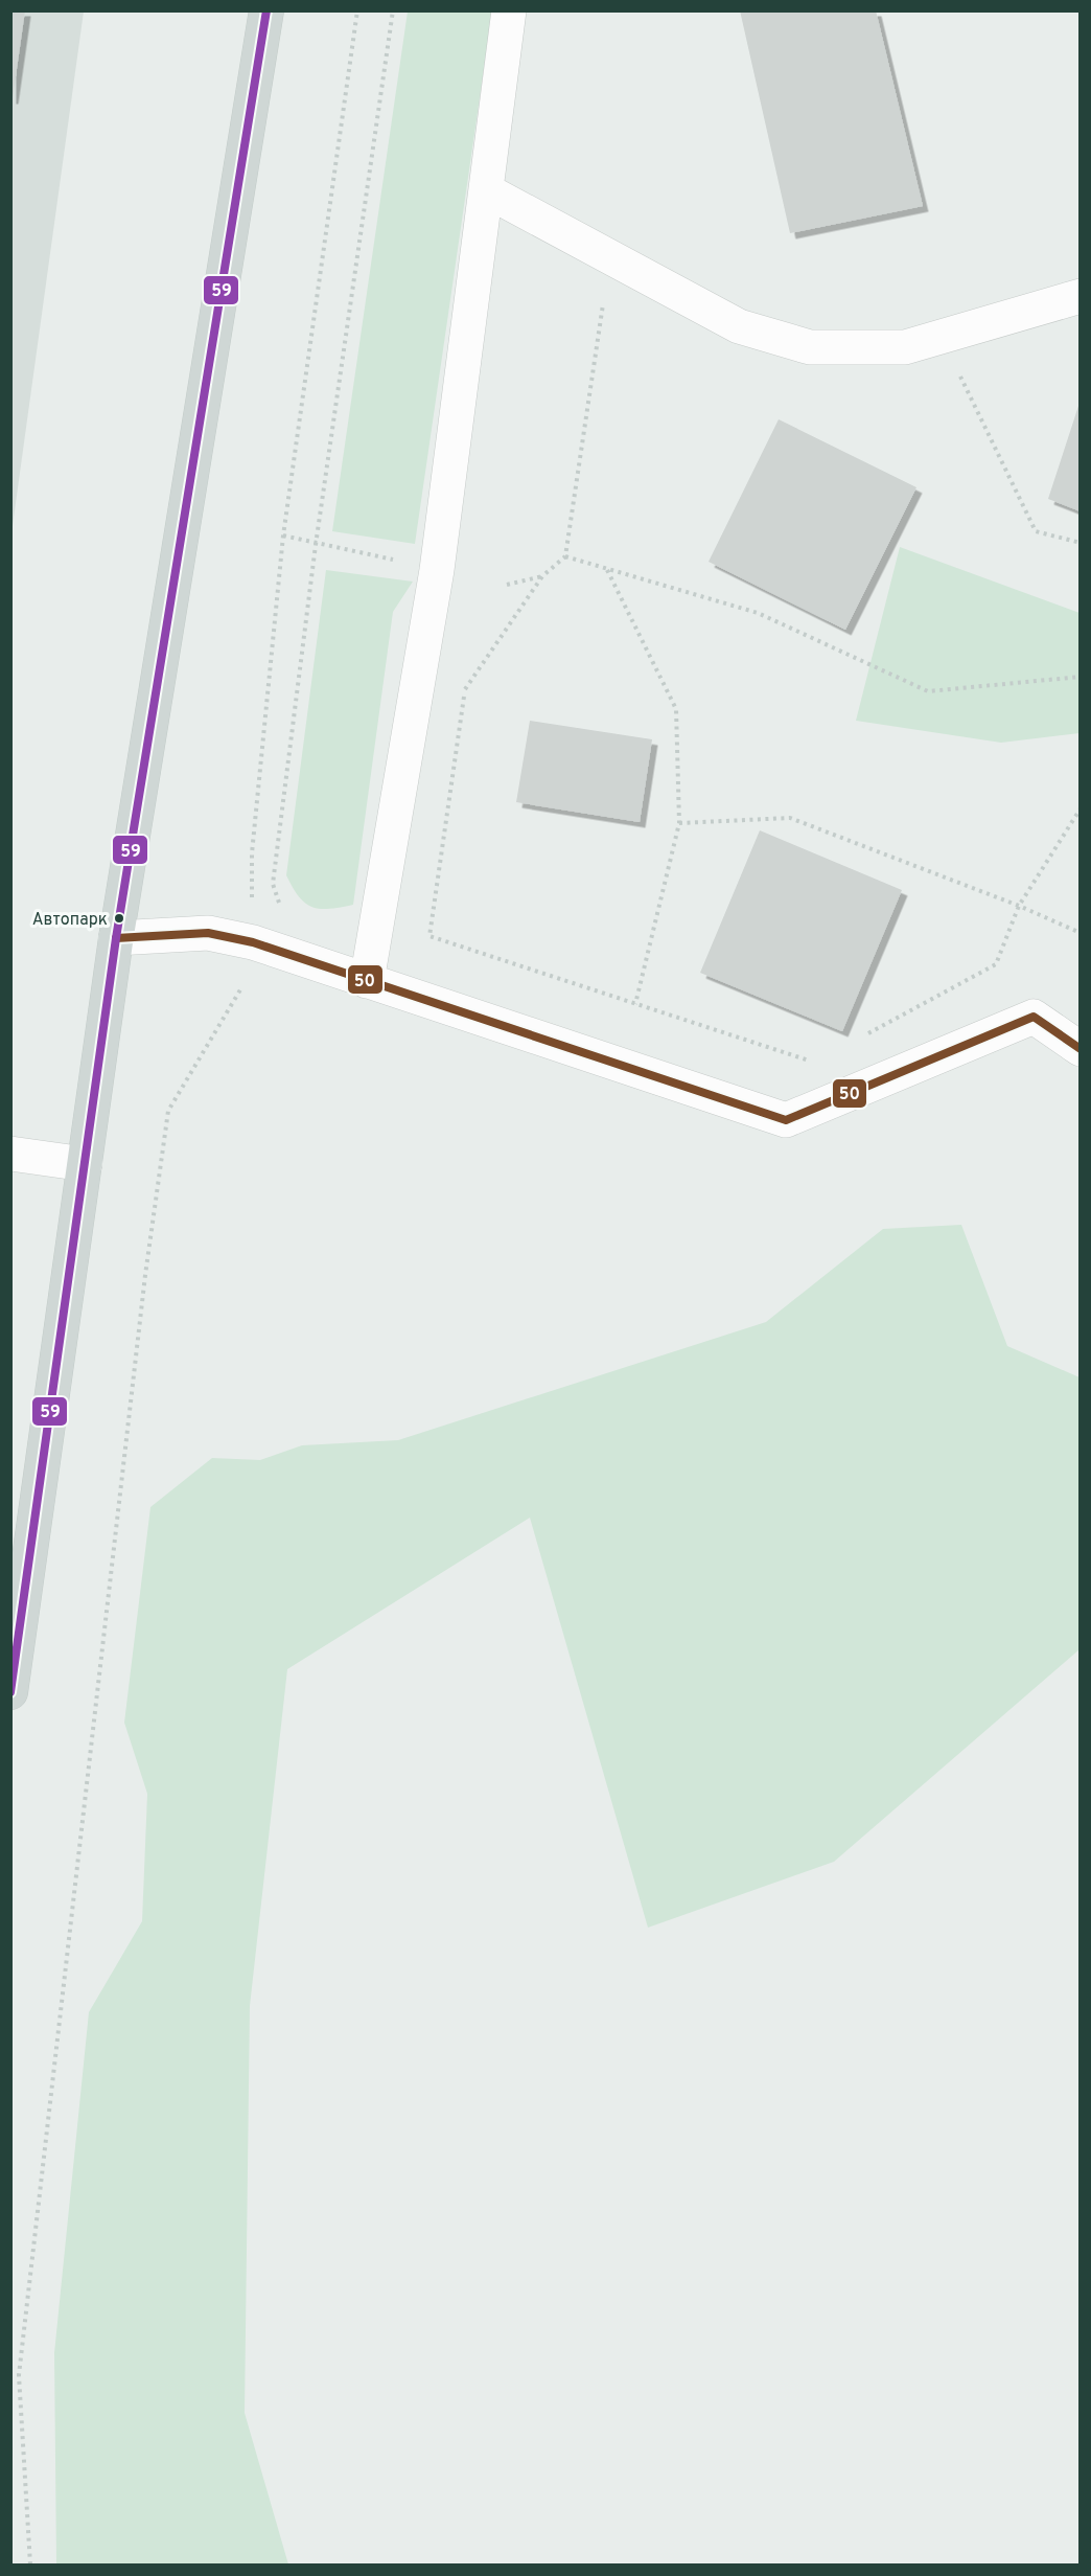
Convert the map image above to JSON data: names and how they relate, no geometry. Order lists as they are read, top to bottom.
{
  "places": ["Автопарк"],
  "lines": ["transit line 59", "transit line 50"]
}
